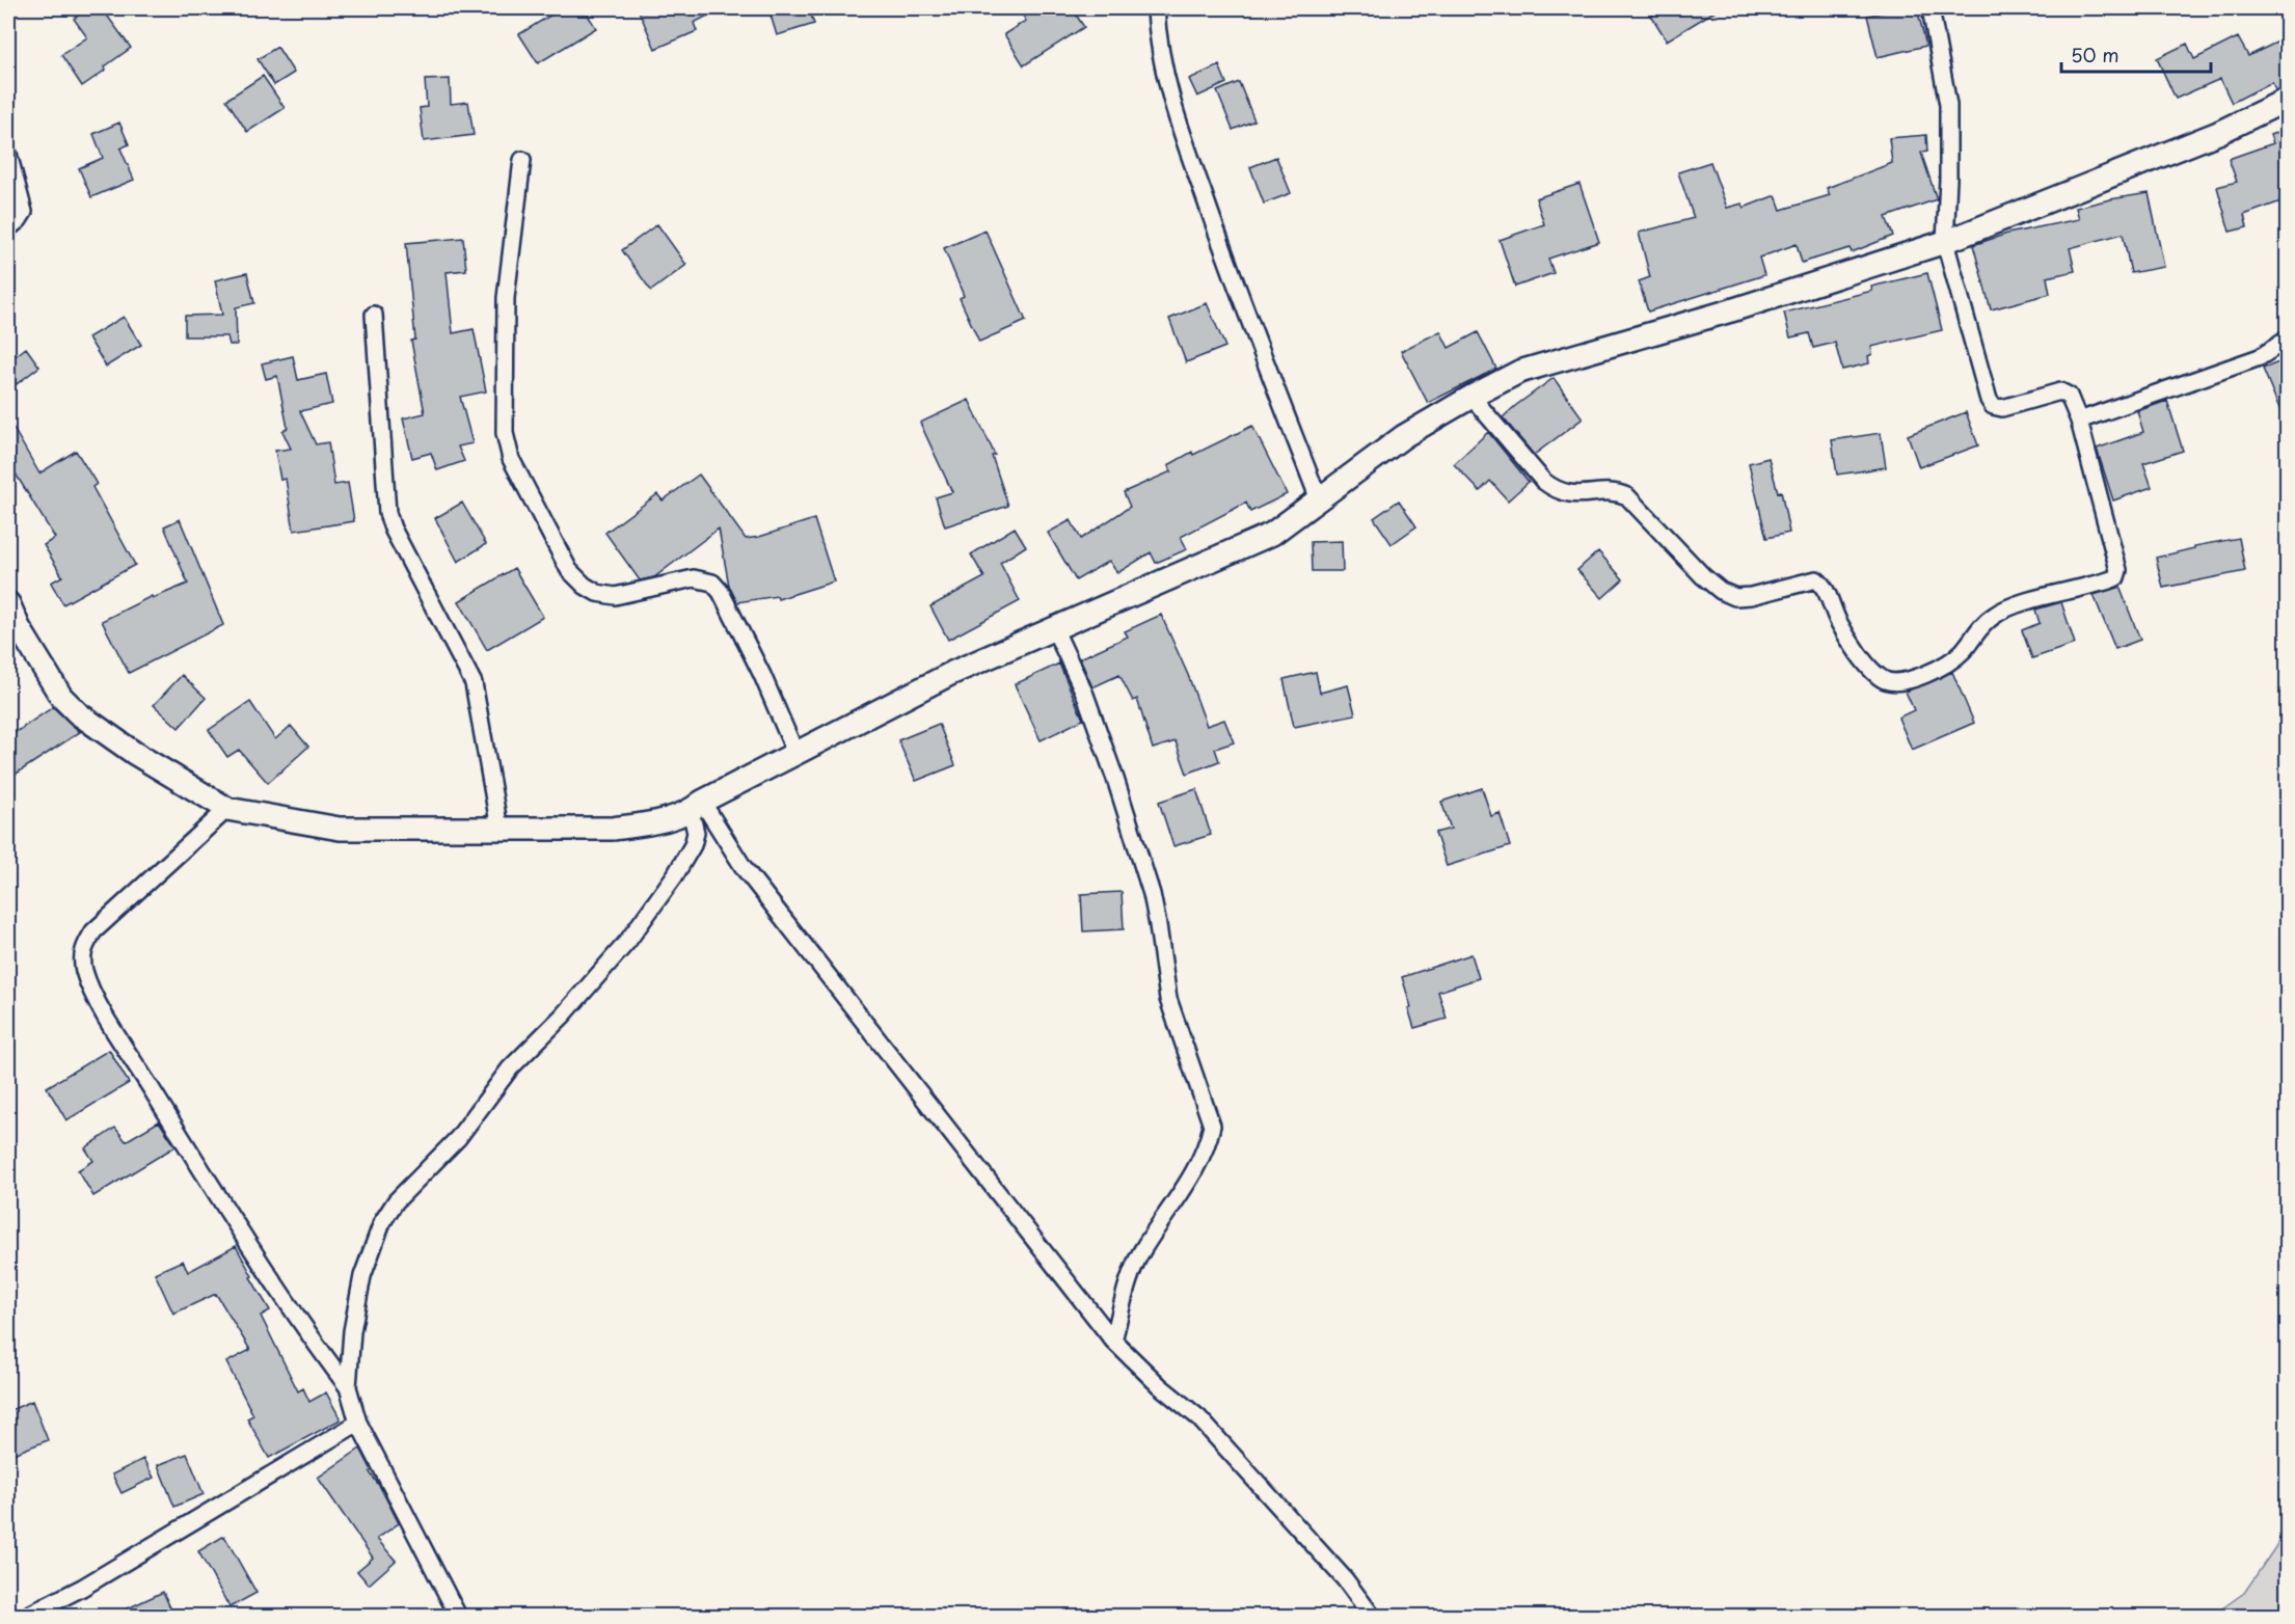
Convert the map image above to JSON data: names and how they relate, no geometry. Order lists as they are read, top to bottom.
{
  "scale_bar": "50 m"
}
